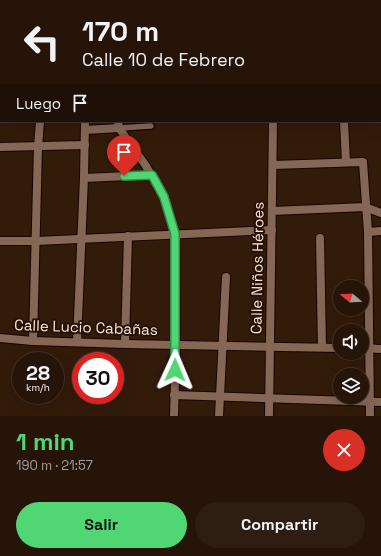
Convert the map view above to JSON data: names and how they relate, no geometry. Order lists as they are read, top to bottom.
{
  "streets": {
    "street": ["Calle Niños Héroes", "Calle Lucio Cabañas"]
  },
  "crossings": [
    ["Calle Niños Héroes", "Calle Lucio Cabañas"]
  ],
  "north": "left",
  "page": {
    "turn": ["170 m", "Calle 10 de Febrero"],
    "then": "Luego",
    "speed": "28 km/h",
    "limit": "30",
    "heading": ["1 min", "190 m · 21:57"],
    "buttons": ["Salir", "Compartir"]
  }
}
